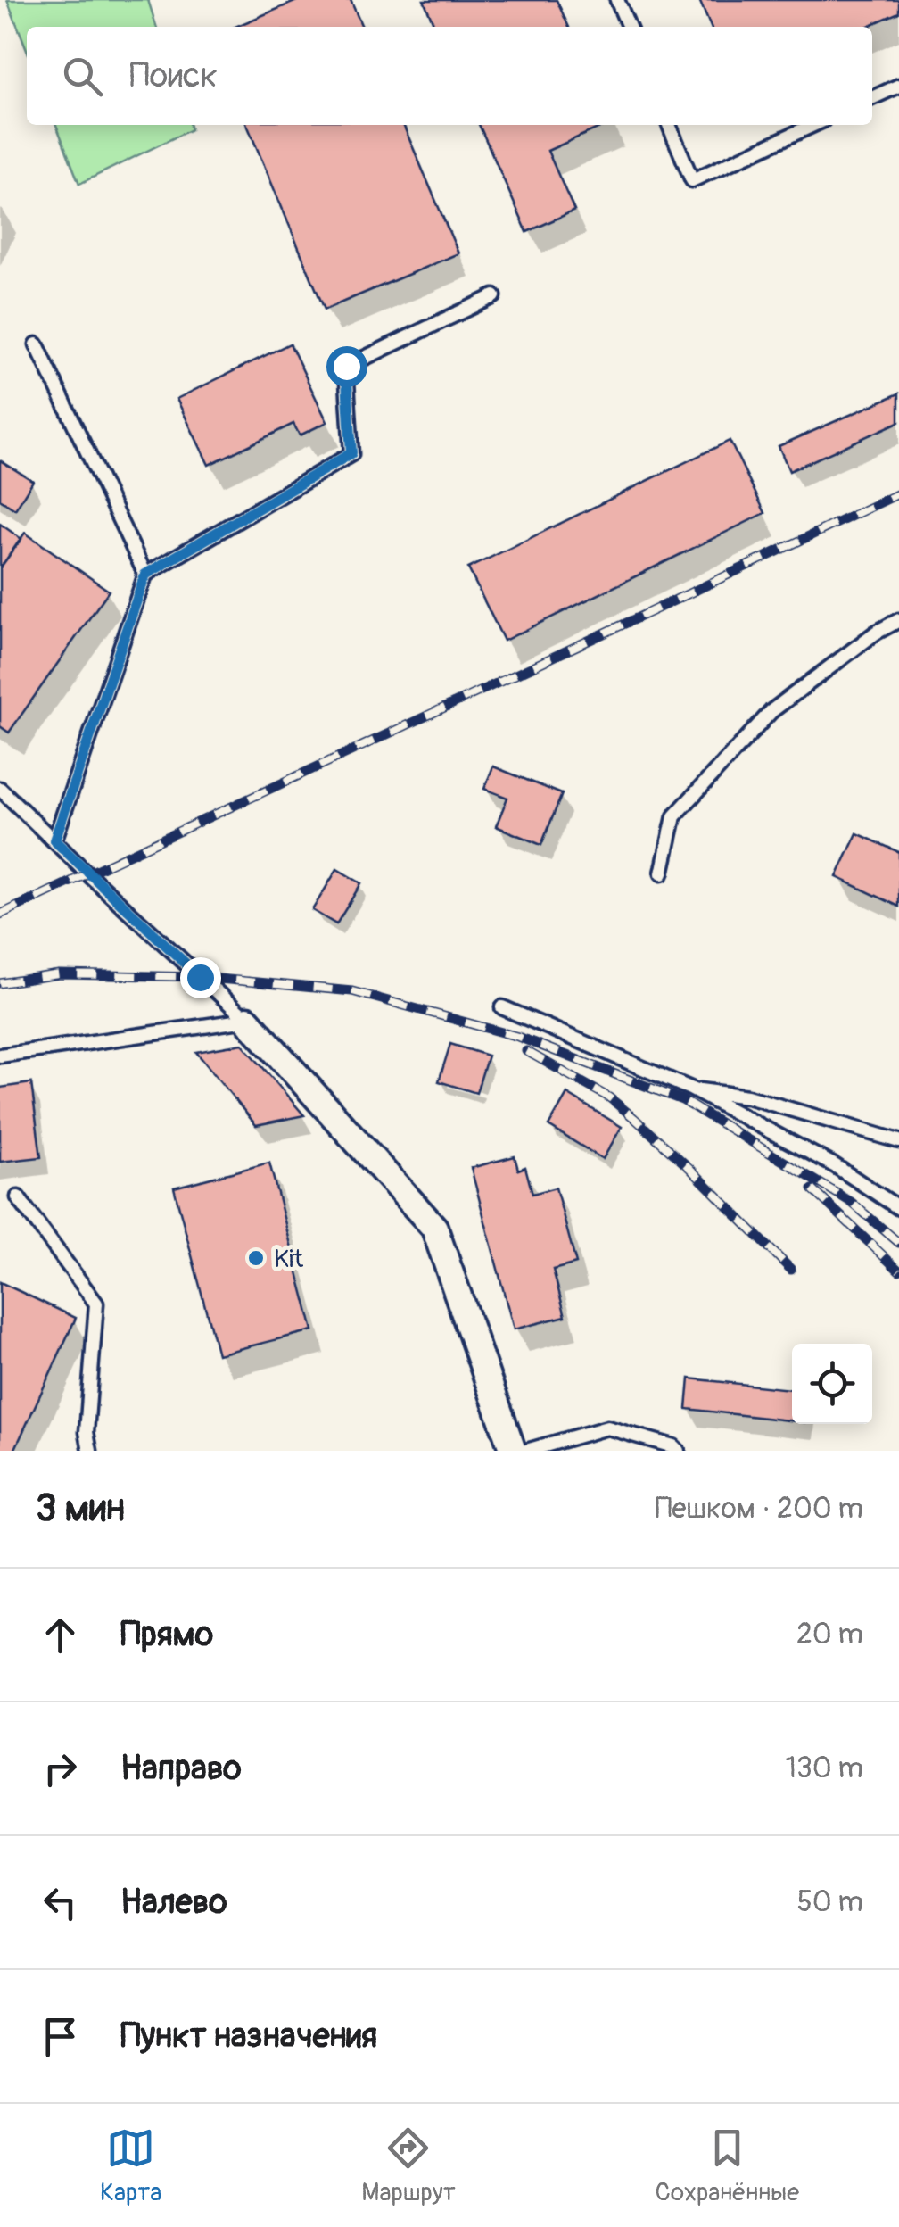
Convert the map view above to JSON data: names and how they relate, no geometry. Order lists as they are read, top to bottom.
{
  "places": ["Kit"],
  "page": {
    "search": "Поиск",
    "heading": ["3 мин", "Пешком · 200 m"],
    "list": [
      ["Прямо", "20 m"],
      ["Направо", "130 m"],
      ["Налево", "50 m"],
      "Пункт назначения"
    ],
    "nav": ["Карта", "Маршрут", "Сохранённые"]
  }
}
